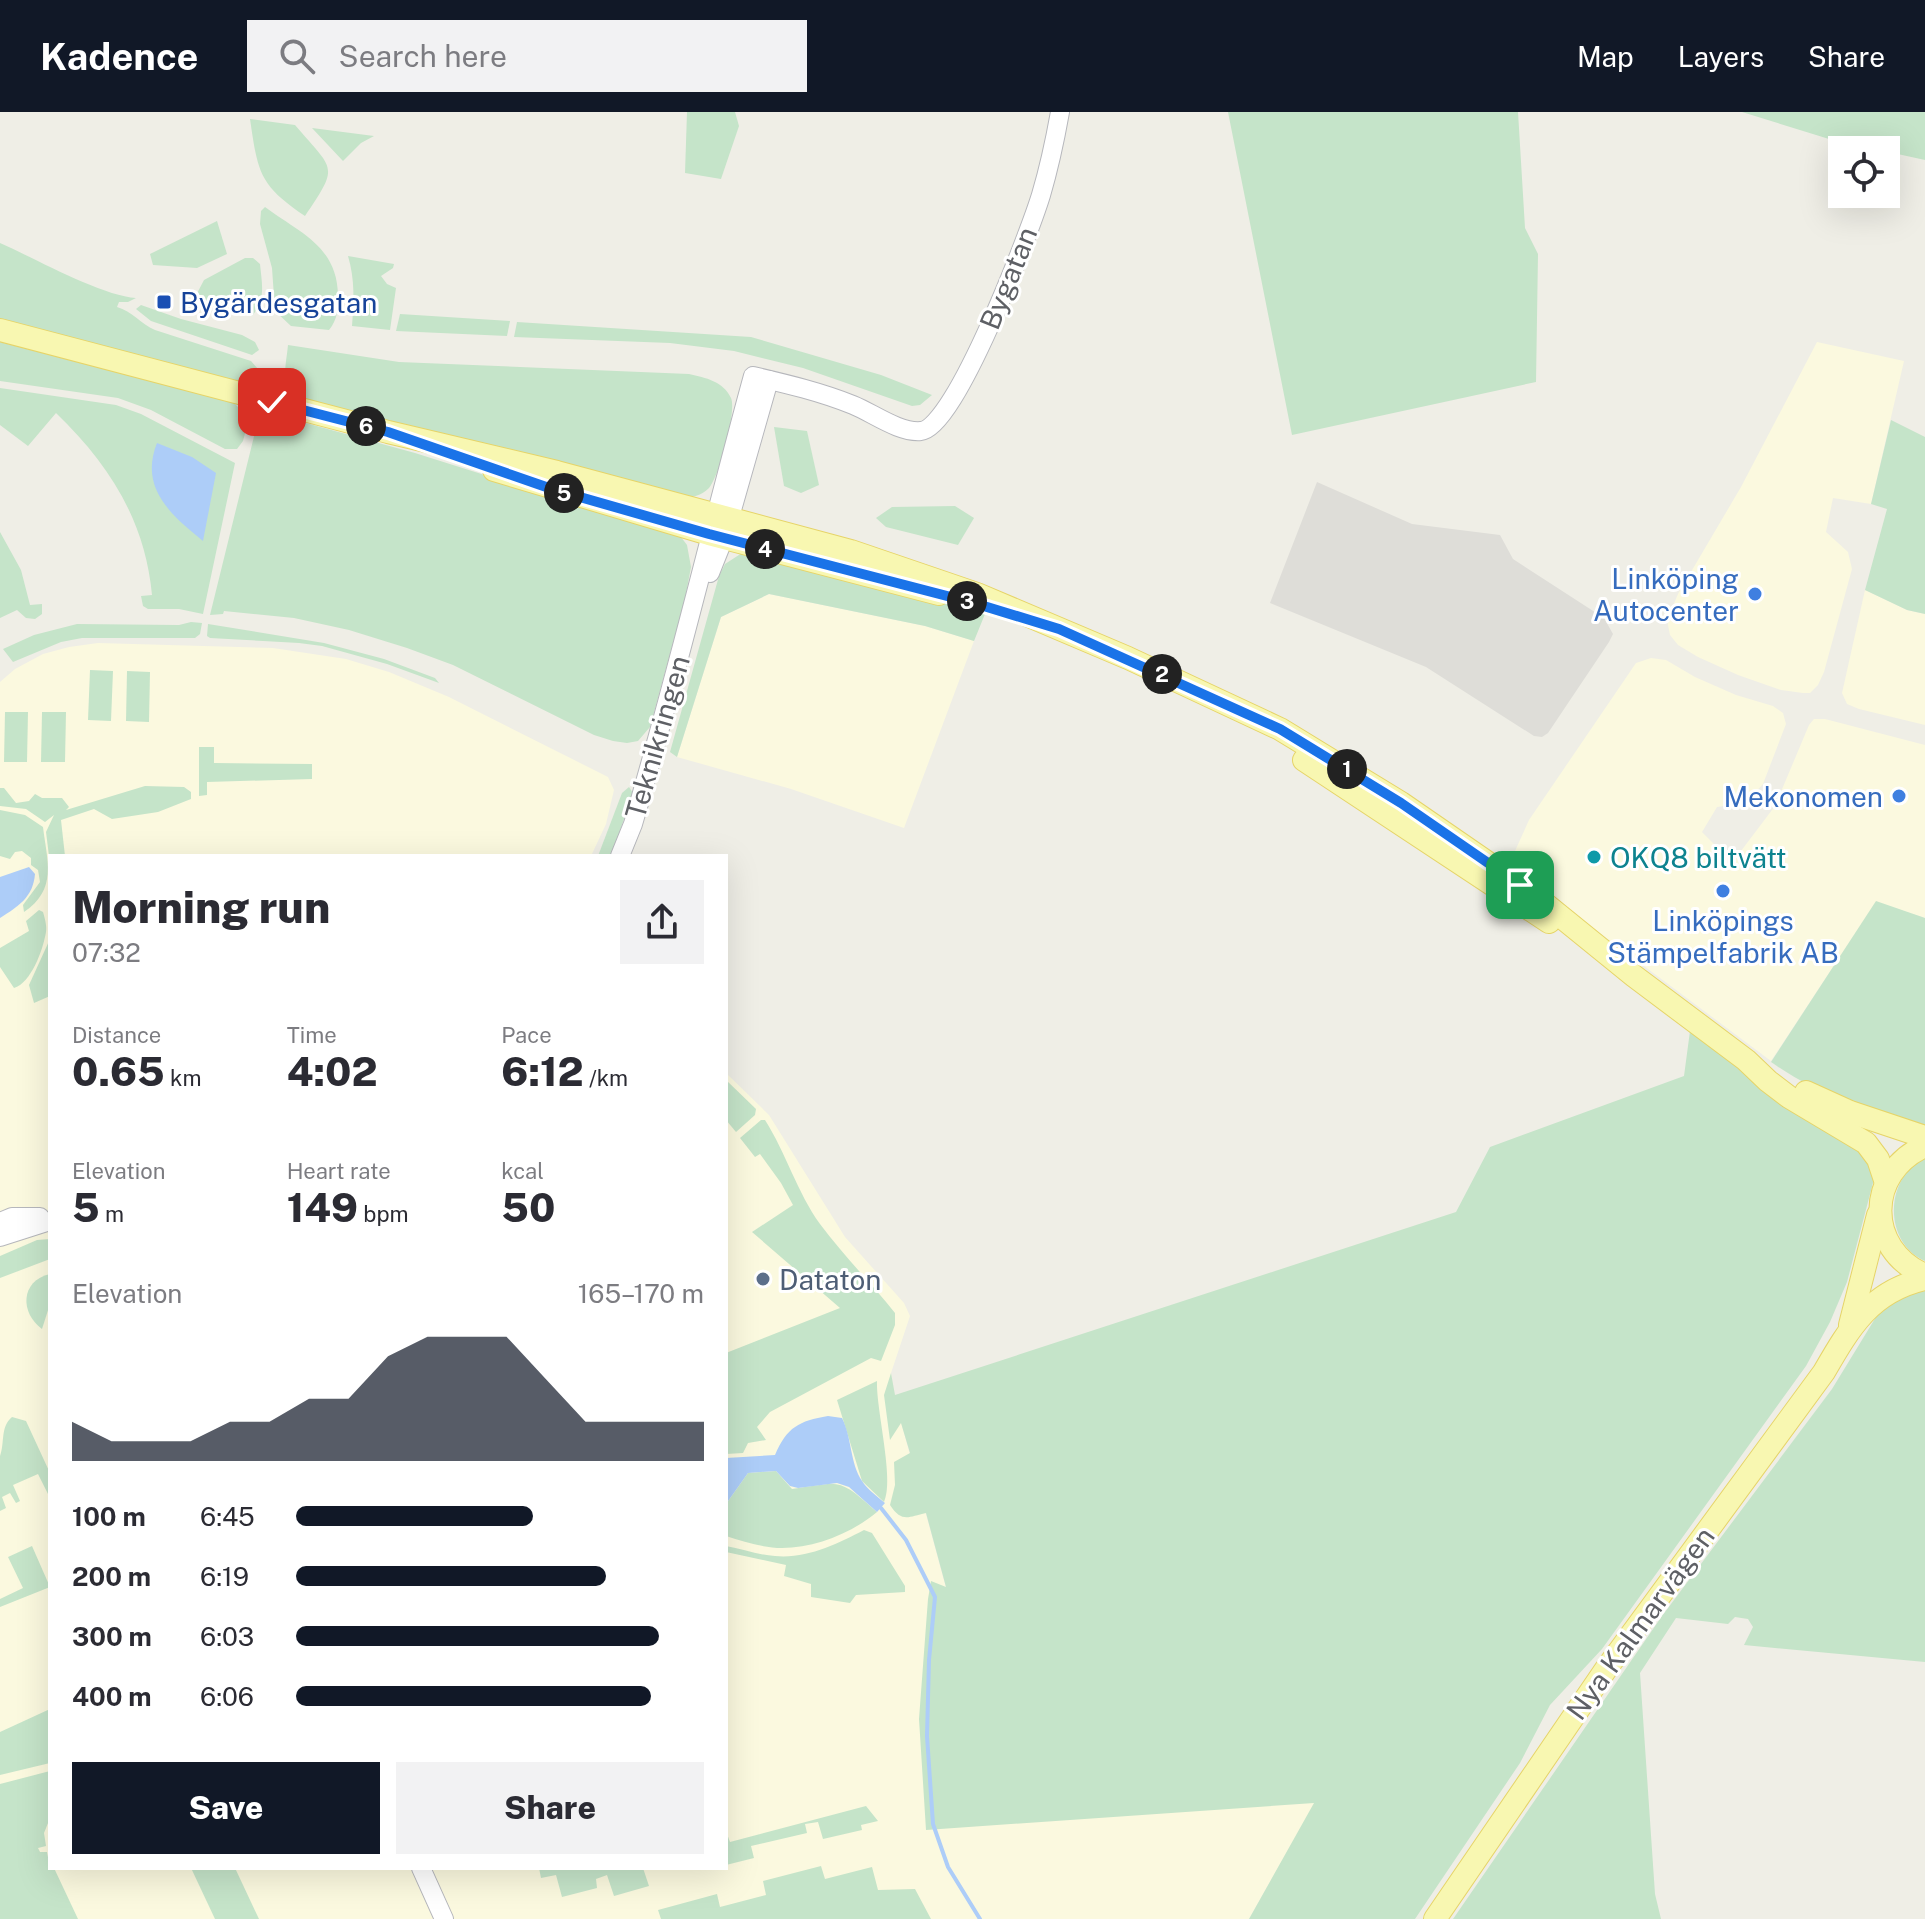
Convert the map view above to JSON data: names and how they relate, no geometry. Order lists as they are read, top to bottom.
{
  "streets": {
    "main road": ["Nya Kalmarvägen"],
    "street": ["Bygatan", "Teknikringen"]
  },
  "crossings": [
    ["Bygatan", "Teknikringen"]
  ],
  "places": {
    "transit": ["Bygärdesgatan"],
    "other": [
      "Linköping Autocenter",
      "Mekonomen",
      "OKQ8 biltvätt",
      "Linköpings Stämpelfabrik AB",
      "Dataton"
    ]
  },
  "page": {
    "header": "Kadence",
    "search": "Search here",
    "nav": ["Map", "Layers", "Share"],
    "pins": [
      "6",
      "5",
      "4",
      "3",
      "2",
      "1"
    ],
    "heading": ["Morning run", "07:32"],
    "stats": [
      ["Distance", "0.65 km"],
      ["Time", "4:02"],
      ["Pace", "6:12 /km"],
      ["Elevation", "5 m"],
      ["Heart rate", "149 bpm"],
      ["kcal", "50"]
    ],
    "chart": ["Elevation", "165–170 m"],
    "list": [
      {
        "name": "100 m",
        "note": "6:45"
      },
      {
        "name": "200 m",
        "note": "6:19"
      },
      {
        "name": "300 m",
        "note": "6:03"
      },
      {
        "name": "400 m",
        "note": "6:06"
      }
    ],
    "buttons": ["Save", "Share"]
  }
}
